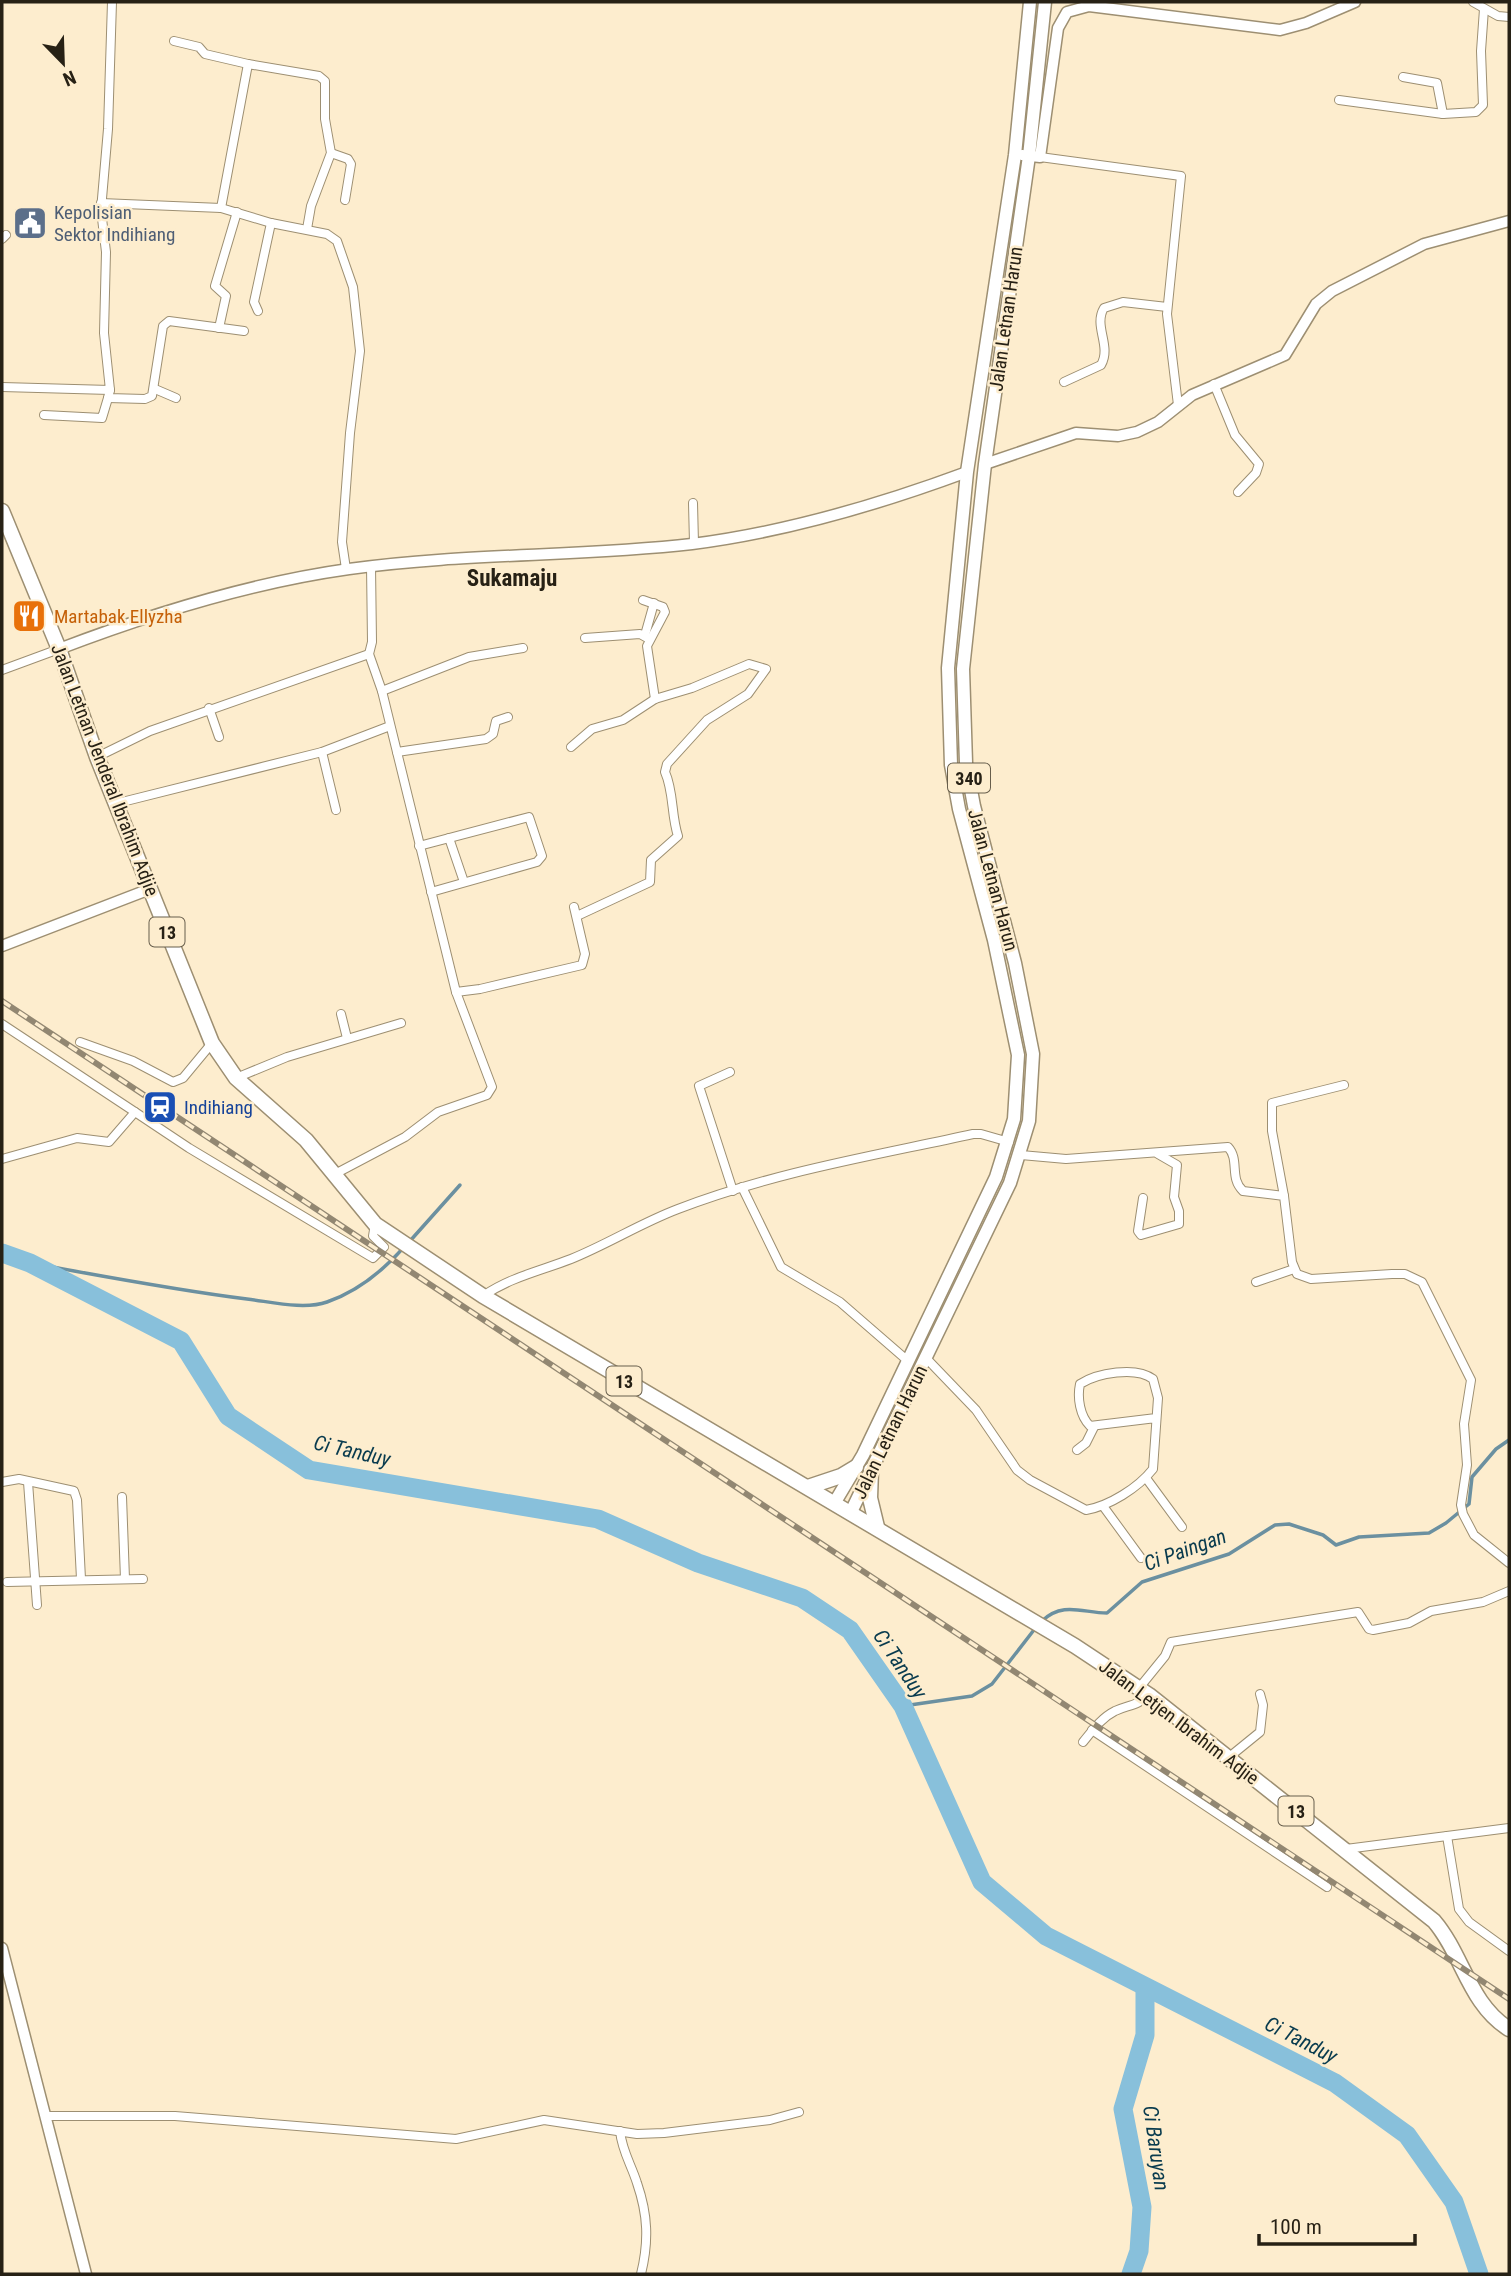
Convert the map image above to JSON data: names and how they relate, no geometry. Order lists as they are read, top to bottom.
{
  "streets": {
    "highway": ["Jalan Letnan Jenderal Ibrahim Adjie", "13", "Jalan Letjen Ibrahim Adjie"],
    "main road": ["Jalan Letnan Harun", "340"]
  },
  "crossings": [
    ["Jalan Letnan Harun", "Jalan Letnan Jenderal Ibrahim Adjie"],
    ["Jalan Letnan Harun", "13"],
    ["Jalan Letnan Jenderal Ibrahim Adjie", "13"],
    ["13", "Jalan Letjen Ibrahim Adjie"]
  ],
  "districts": ["Sukamaju"],
  "water": ["Ci Tanduy", "Ci Paingan", "Ci Baruyan"],
  "places": {
    "public building": ["Kepolisian Sektor Indihiang"],
    "restaurant": ["Martabak Ellyzha"],
    "station": ["Indihiang"]
  },
  "scale_bar": "100 m",
  "north": "bottom right"
}
